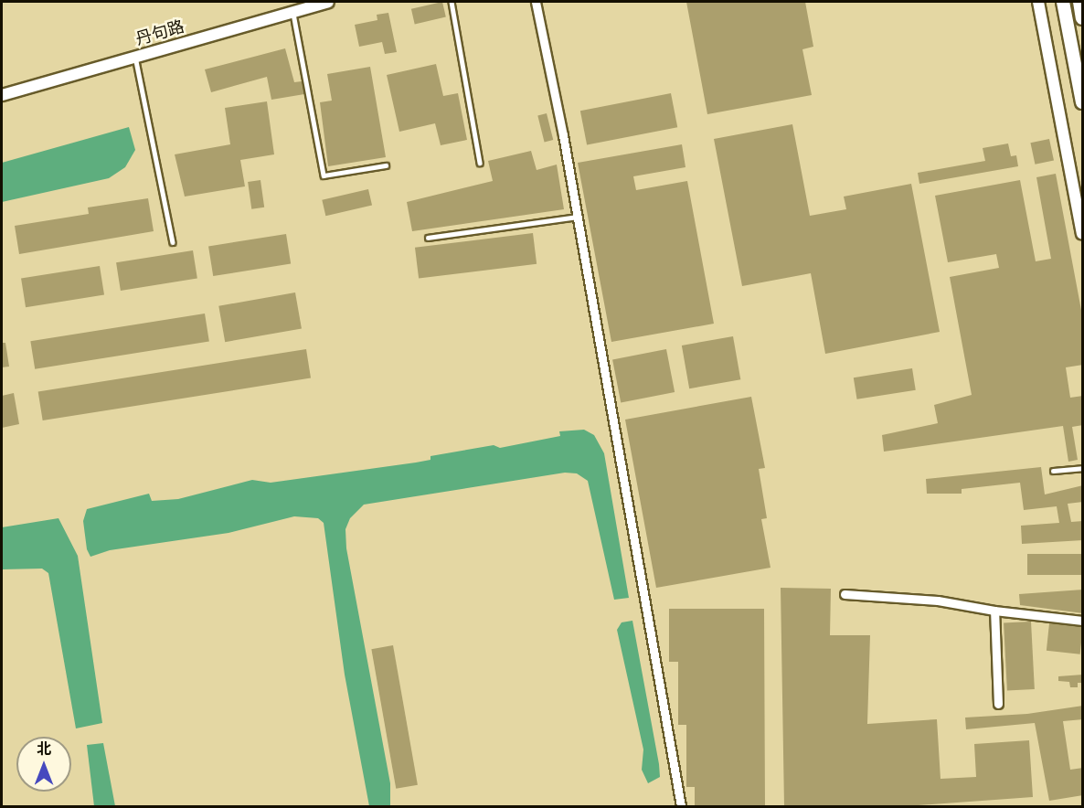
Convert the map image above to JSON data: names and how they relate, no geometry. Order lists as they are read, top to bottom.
{
  "streets": {
    "street": ["丹句路"]
  },
  "north": "top"
}
